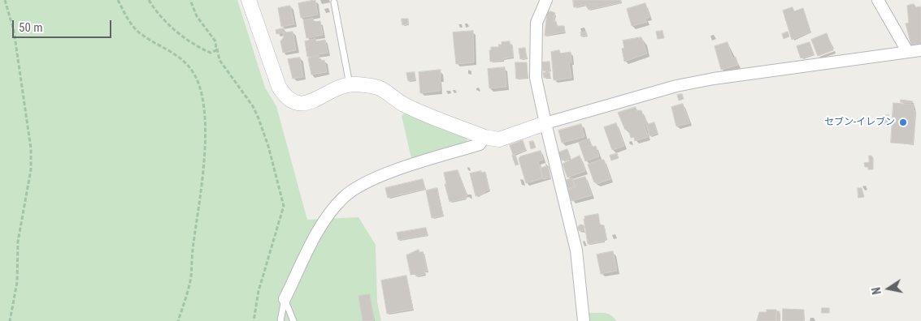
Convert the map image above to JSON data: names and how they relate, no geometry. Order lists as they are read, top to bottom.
{
  "places": ["セブン-イレブン"],
  "scale_bar": "50 m",
  "north": "left"
}
